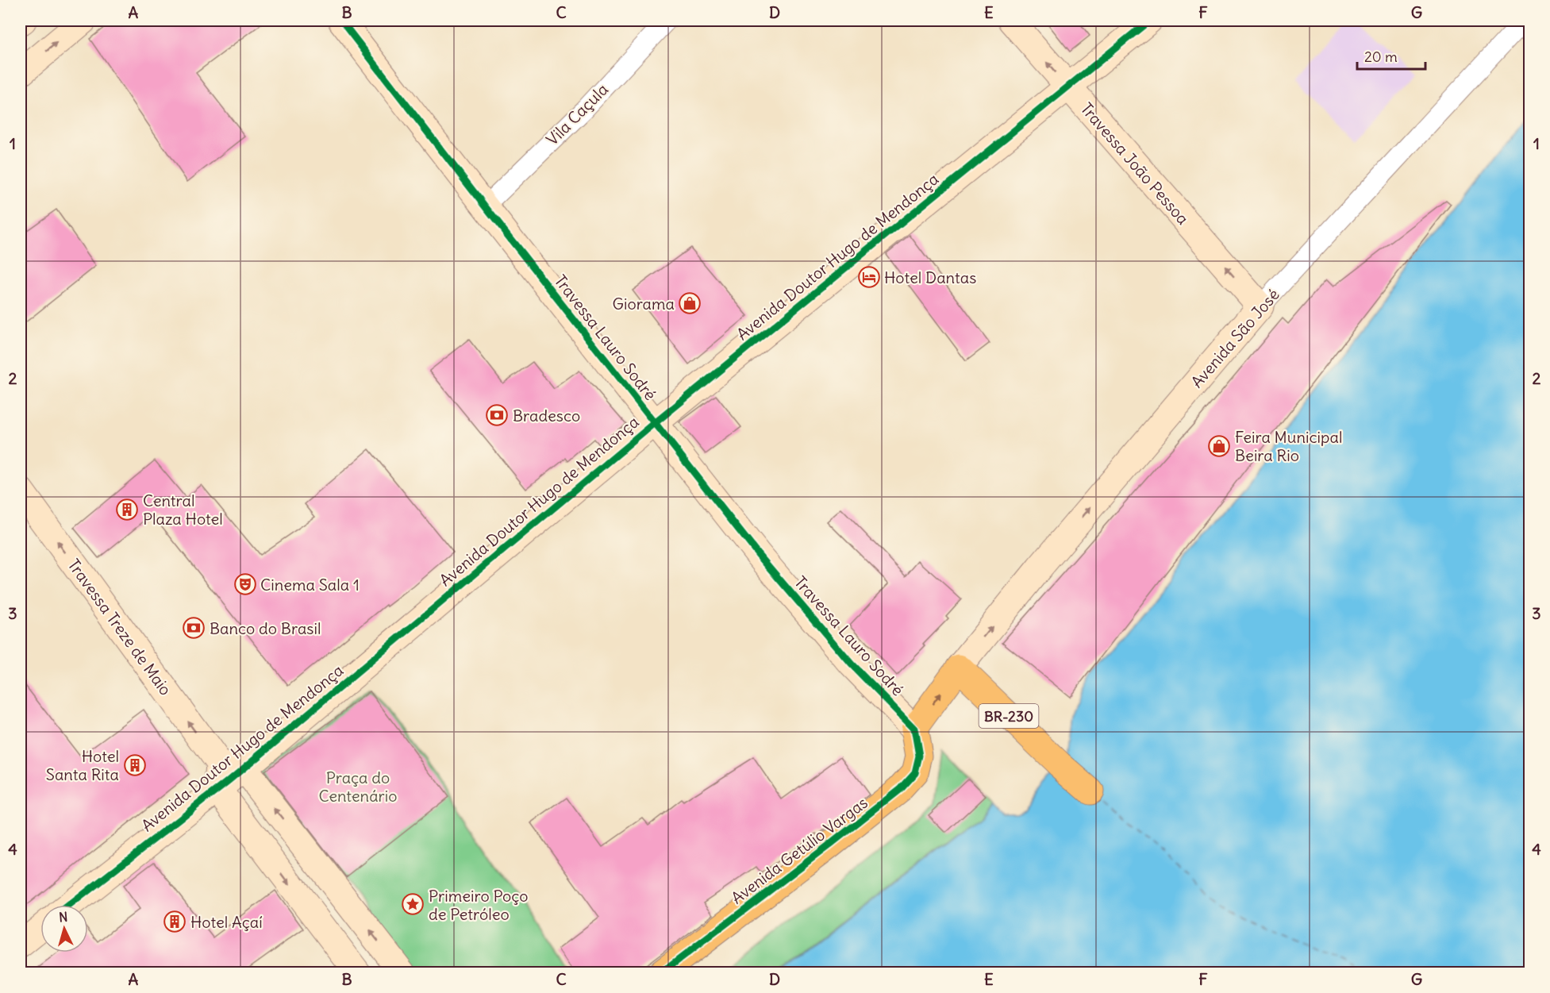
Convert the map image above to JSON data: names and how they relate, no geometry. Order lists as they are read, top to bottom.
{
  "streets": {
    "main road": ["BR-230", "Avenida Getúlio Vargas"],
    "street": [
      "Vila Caçula",
      "Travessa João Pessoa",
      "Avenida Doutor Hugo de Mendonça",
      "Travessa Lauro Sodré",
      "Avenida São José",
      "Travessa Treze de Maio"
    ]
  },
  "crossings": [
    ["Vila Caçula", "Travessa Lauro Sodré"],
    ["Travessa João Pessoa", "Avenida Doutor Hugo de Mendonça"],
    ["Travessa João Pessoa", "Avenida São José"],
    ["Avenida Doutor Hugo de Mendonça", "Travessa Lauro Sodré"],
    ["Avenida Doutor Hugo de Mendonça", "Travessa Treze de Maio"],
    ["Travessa Lauro Sodré", "Avenida Getúlio Vargas"],
    ["Avenida São José", "BR-230"]
  ],
  "one_way": ["Travessa João Pessoa", "Avenida São José"],
  "parks": ["Praça do Centenário"],
  "places": {
    "hotel": ["Hotel Dantas"],
    "shop": ["Giorama", "Feira Municipal Beira Rio"],
    "bank": ["Bradesco", "Banco do Brasil"],
    "building": ["Central Plaza Hotel", "Hotel Santa Rita", "Hotel Açaí"],
    "theatre": ["Cinema Sala 1"],
    "place": ["Primeiro Poço de Petróleo"]
  },
  "scale_bar": "20 m",
  "north": "top",
  "grid": {
    "columns": [
      "A",
      "B",
      "C",
      "D",
      "E",
      "F",
      "G"
    ],
    "rows": [
      "1",
      "2",
      "3",
      "4"
    ]
  }
}
